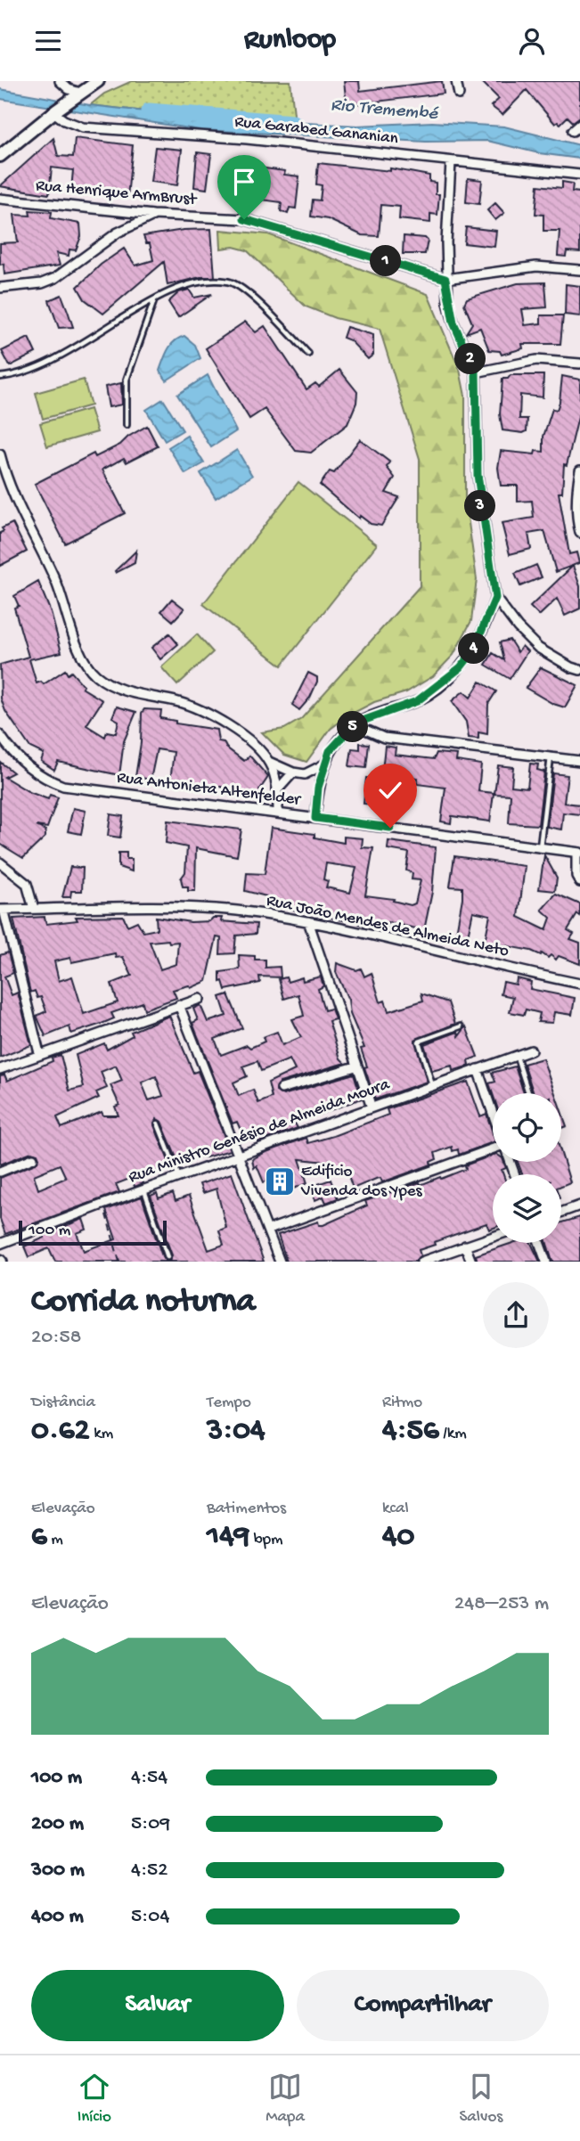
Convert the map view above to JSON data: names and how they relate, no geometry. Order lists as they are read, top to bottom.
{
  "streets": {
    "street": [
      "Rua Garabed Gananian",
      "Rua Henrique ArmBrust",
      "Rua Antonieta Altenfelder",
      "Rua João Mendes de Almeida Neto",
      "Rua Ministro Genésio de Almeida Moura"
    ]
  },
  "water": ["Rio Tremembé"],
  "places": {
    "building": ["Edificio Vivenda dos Ypes"]
  },
  "scale_bar": "100 m",
  "page": {
    "header": "Runloop",
    "pins": [
      "1",
      "2",
      "3",
      "4",
      "5"
    ],
    "scale": "100 m",
    "heading": ["Corrida noturna", "20:58"],
    "stats": [
      ["Distância", "0.62 km"],
      ["Tempo", "3:04"],
      ["Ritmo", "4:56 /km"],
      ["Elevação", "6 m"],
      ["Batimentos", "149 bpm"],
      ["kcal", "40"]
    ],
    "chart": ["Elevação", "248–253 m"],
    "list": [
      {
        "name": "100 m",
        "note": "4:54"
      },
      {
        "name": "200 m",
        "note": "5:09"
      },
      {
        "name": "300 m",
        "note": "4:52"
      },
      {
        "name": "400 m",
        "note": "5:04"
      }
    ],
    "buttons": ["Salvar", "Compartilhar"],
    "tabs": ["Início", "Mapa", "Salvos"]
  }
}
